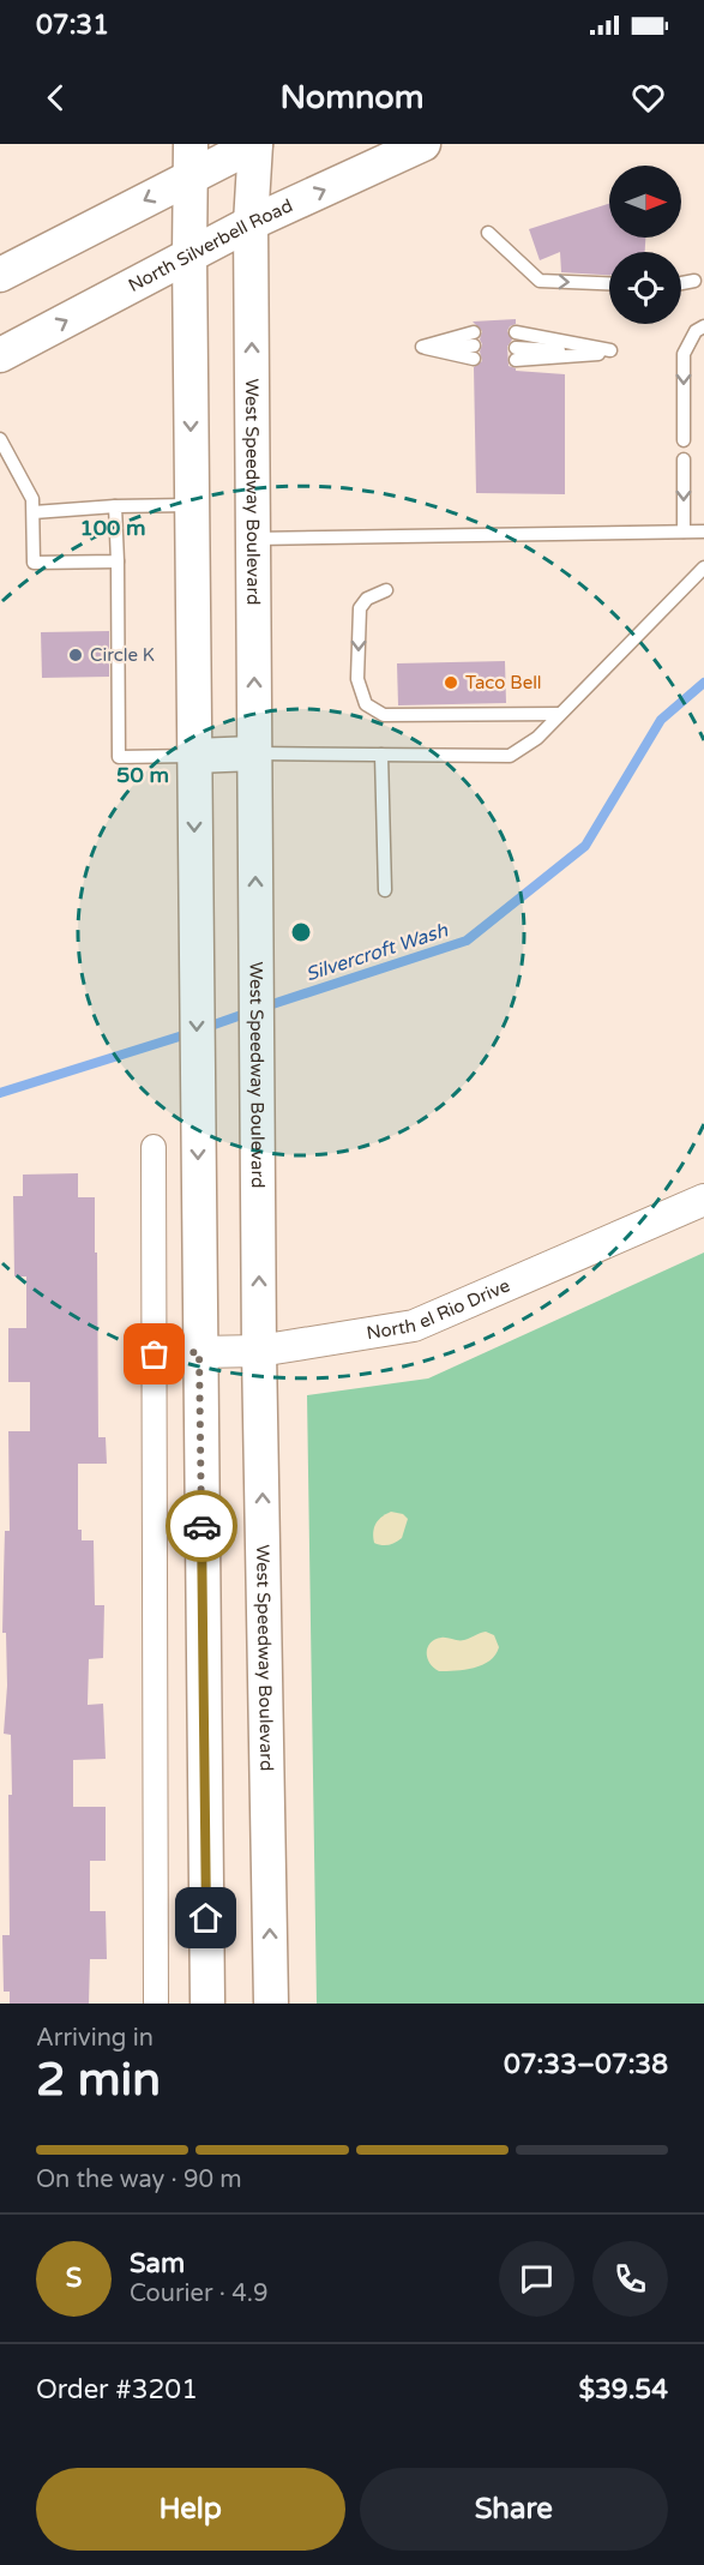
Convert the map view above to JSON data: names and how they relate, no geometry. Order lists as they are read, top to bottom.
{
  "streets": {
    "main road": ["North Silverbell Road", "West Speedway Boulevard"],
    "street": ["North el Rio Drive"]
  },
  "crossings": [
    ["North Silverbell Road", "West Speedway Boulevard"],
    ["West Speedway Boulevard", "North el Rio Drive"]
  ],
  "water": ["Silvercroft Wash"],
  "places": ["Circle K", "Taco Bell"],
  "north": "right",
  "page": {
    "status": "07:31",
    "header": "Nomnom",
    "heading": ["2 min", "Arriving in", "07:33–07:38"],
    "panel": [
      "Sam",
      "Courier · 4.9",
      "Order #3201",
      "$39.54"
    ],
    "bar": "On the way · 90 m",
    "round": "S",
    "buttons": ["Help", "Share"]
  },
  "rings": ["100 m", "50 m"]
}
